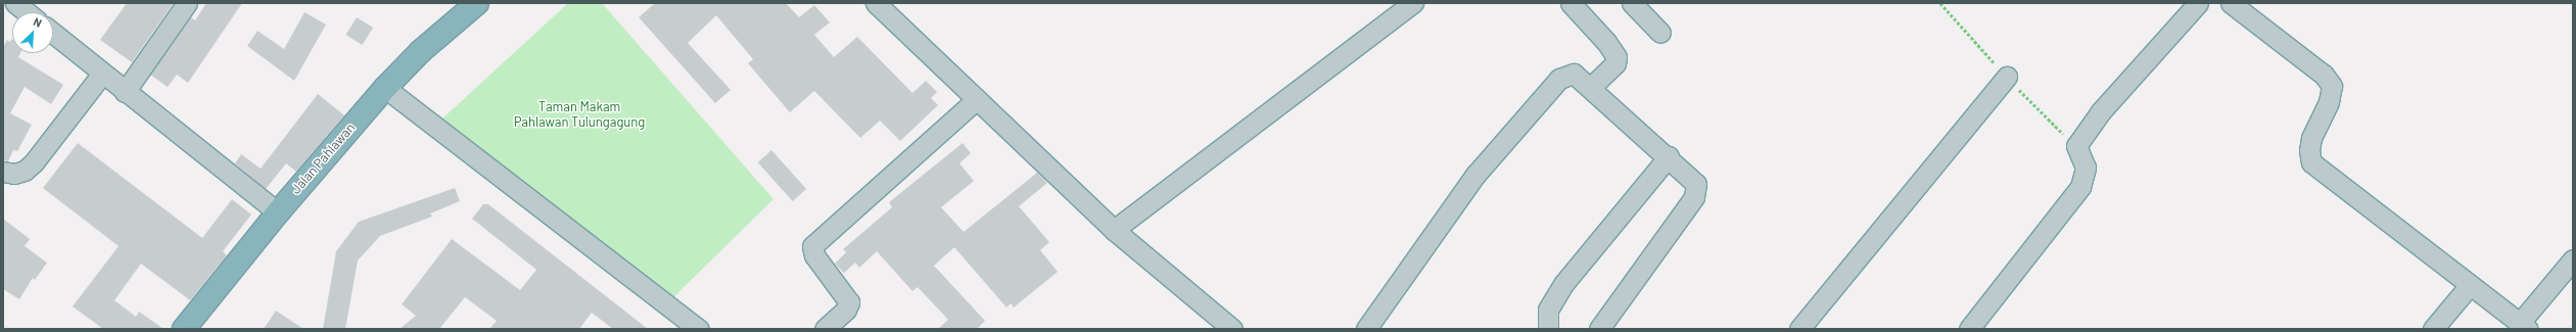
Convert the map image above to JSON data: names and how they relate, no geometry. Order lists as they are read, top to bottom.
{
  "streets": {
    "highway": ["Jalan Pahlawan"]
  },
  "parks": ["Taman Makam Pahlawan Tulungagung"],
  "north": "top right"
}
